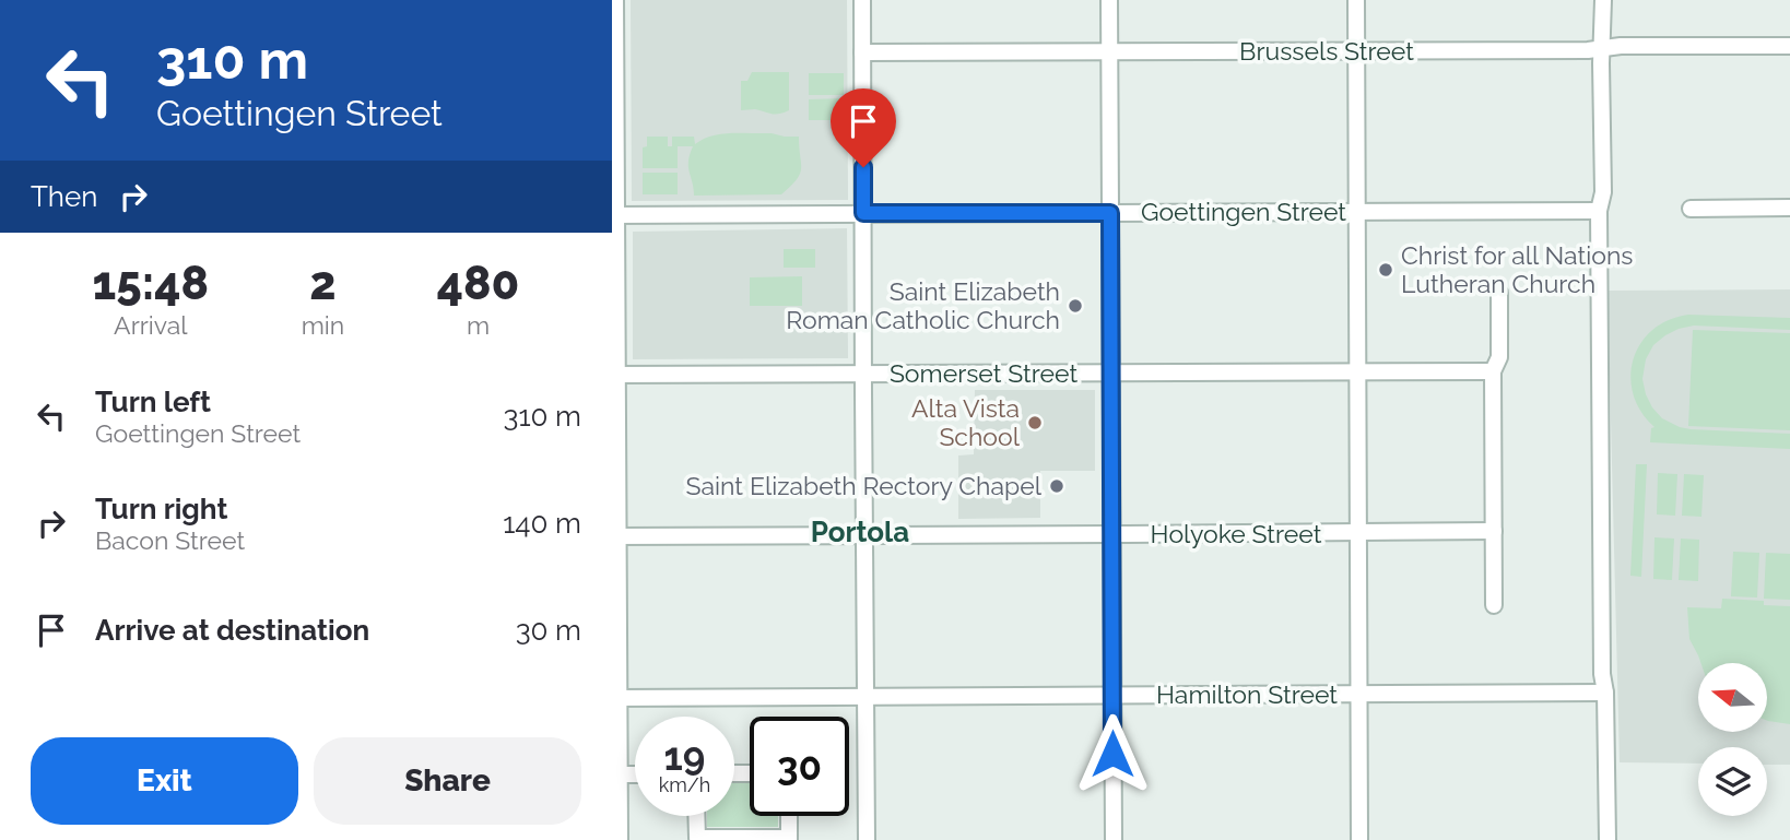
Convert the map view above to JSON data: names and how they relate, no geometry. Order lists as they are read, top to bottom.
{
  "streets": {
    "street": [
      "Brussels Street",
      "Goettingen Street",
      "Somerset Street",
      "Holyoke Street",
      "Hamilton Street"
    ]
  },
  "districts": ["Portola"],
  "places": [
    "Christ for all Nations Lutheran Church",
    "Saint Elizabeth Roman Catholic Church",
    "Alta Vista School",
    "Saint Elizabeth Rectory Chapel"
  ],
  "north": "left",
  "page": {
    "turn": ["310 m", "Goettingen Street"],
    "then": "Then",
    "eta": [
      "15:48",
      "Arrival",
      "2",
      "min",
      "480",
      "m"
    ],
    "list": [
      {
        "name": "Turn left",
        "note": "Goettingen Street",
        "value": "310 m"
      },
      {
        "name": "Turn right",
        "note": "Bacon Street",
        "value": "140 m"
      },
      {
        "name": "Arrive at destination",
        "value": "30 m"
      }
    ],
    "speed": "19 km/h",
    "limit": "30",
    "buttons": ["Exit", "Share"]
  }
}
